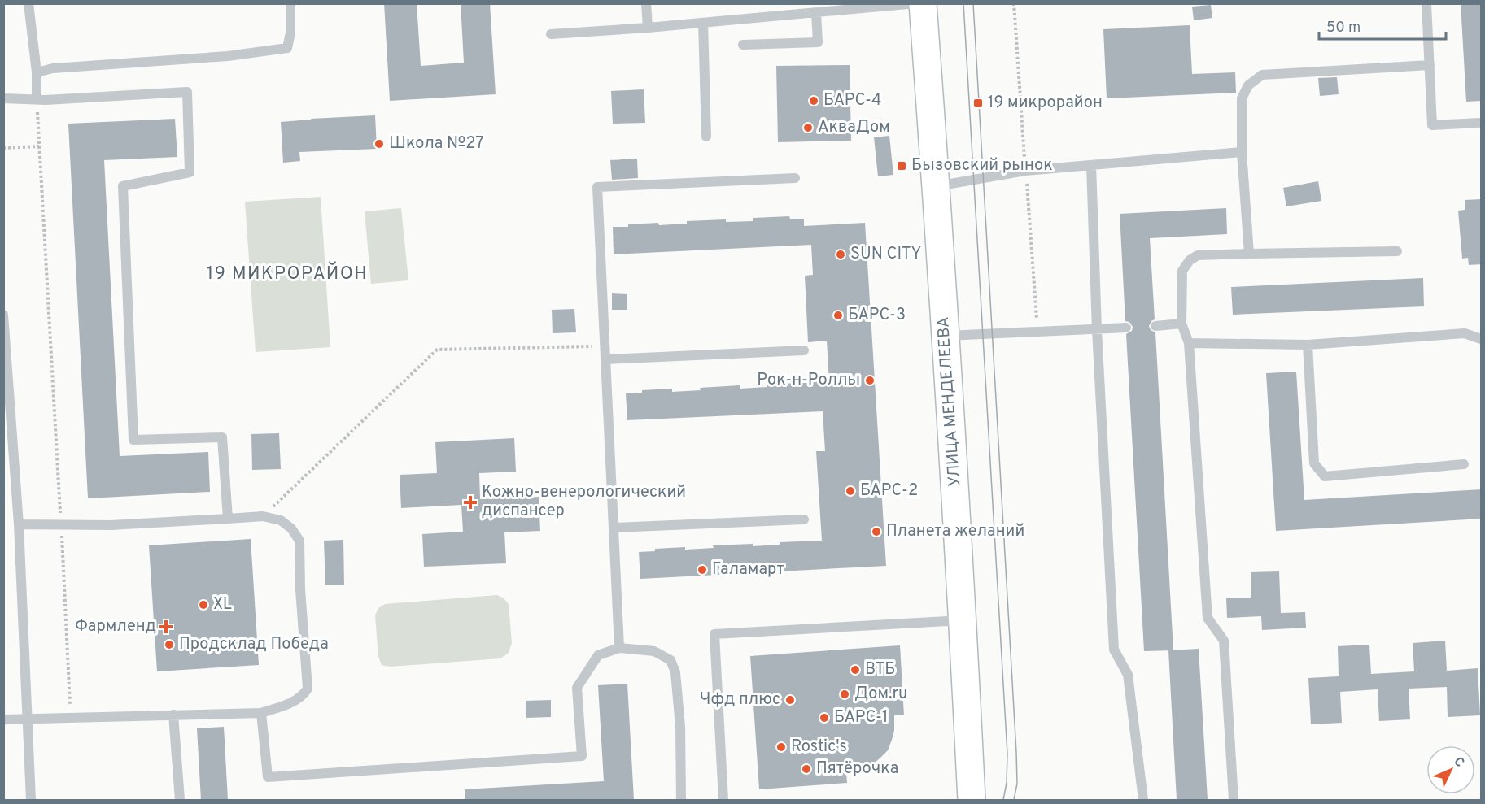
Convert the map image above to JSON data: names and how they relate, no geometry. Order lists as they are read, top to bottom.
{
  "streets": {
    "main road": ["УЛИЦА МЕНДЕЛЕЕВА"]
  },
  "districts": ["19 МИКРОРАЙОН"],
  "places": {
    "other": [
      "БАРС-4",
      "АкваДом",
      "Школа №27",
      "SUN CITY",
      "БАРС-3",
      "Рок-н-Роллы",
      "БАРС-2",
      "Планета желаний",
      "Галамарт",
      "XL",
      "Продсклад Победа",
      "ВТБ",
      "Дом.ru",
      "Чфд плюс",
      "БАРС-1",
      "Rostic's",
      "Пятёрочка"
    ],
    "transit": ["19 микрорайон", "Бызовский рынок"],
    "health": ["Кожно-венерологический диспансер", "Фармленд"]
  },
  "scale_bar": "50 m",
  "north": "top right"
}
